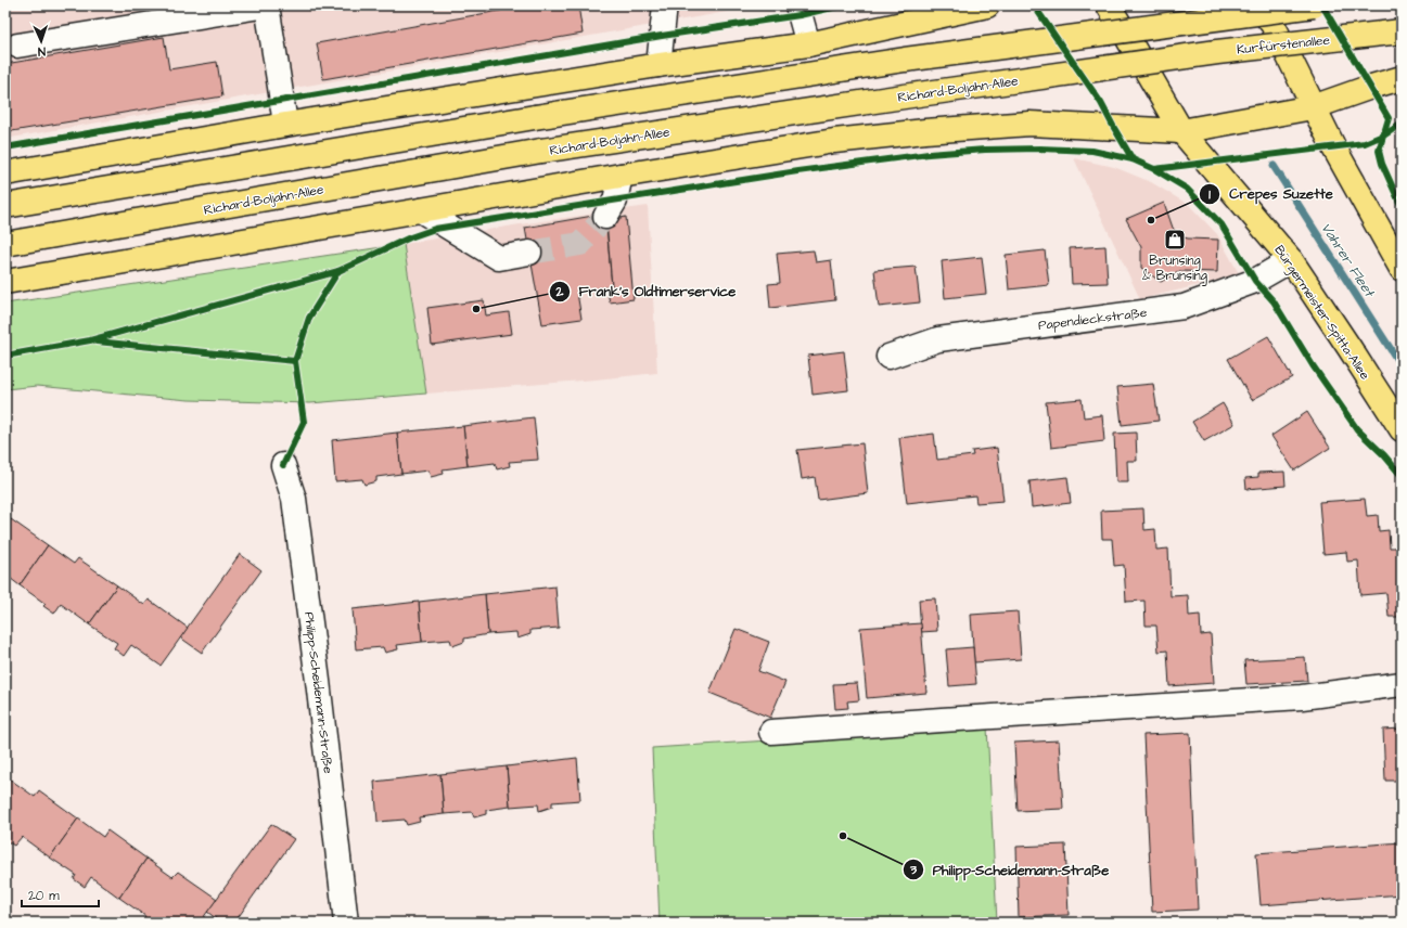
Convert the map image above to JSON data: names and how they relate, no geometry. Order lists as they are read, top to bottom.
{
  "streets": {
    "main road": ["Kurfürstenallee", "Richard-Boljahn-Allee", "Bürgermeister-Spitta-Allee"],
    "street": ["Papendieckstraße", "Philipp-Scheidemann-Straße"]
  },
  "crossings": [
    ["Kurfürstenallee", "Richard-Boljahn-Allee"],
    ["Bürgermeister-Spitta-Allee", "Papendieckstraße"]
  ],
  "water": ["Vahrer Fleet"],
  "places": {
    "other": ["Crepes Suzette", "Frank's Oldtimerservice", "Philipp-Scheidemann-Straße"],
    "shop": ["Brunsing & Brunsing"]
  },
  "scale_bar": "20 m",
  "north": "bottom"
}
